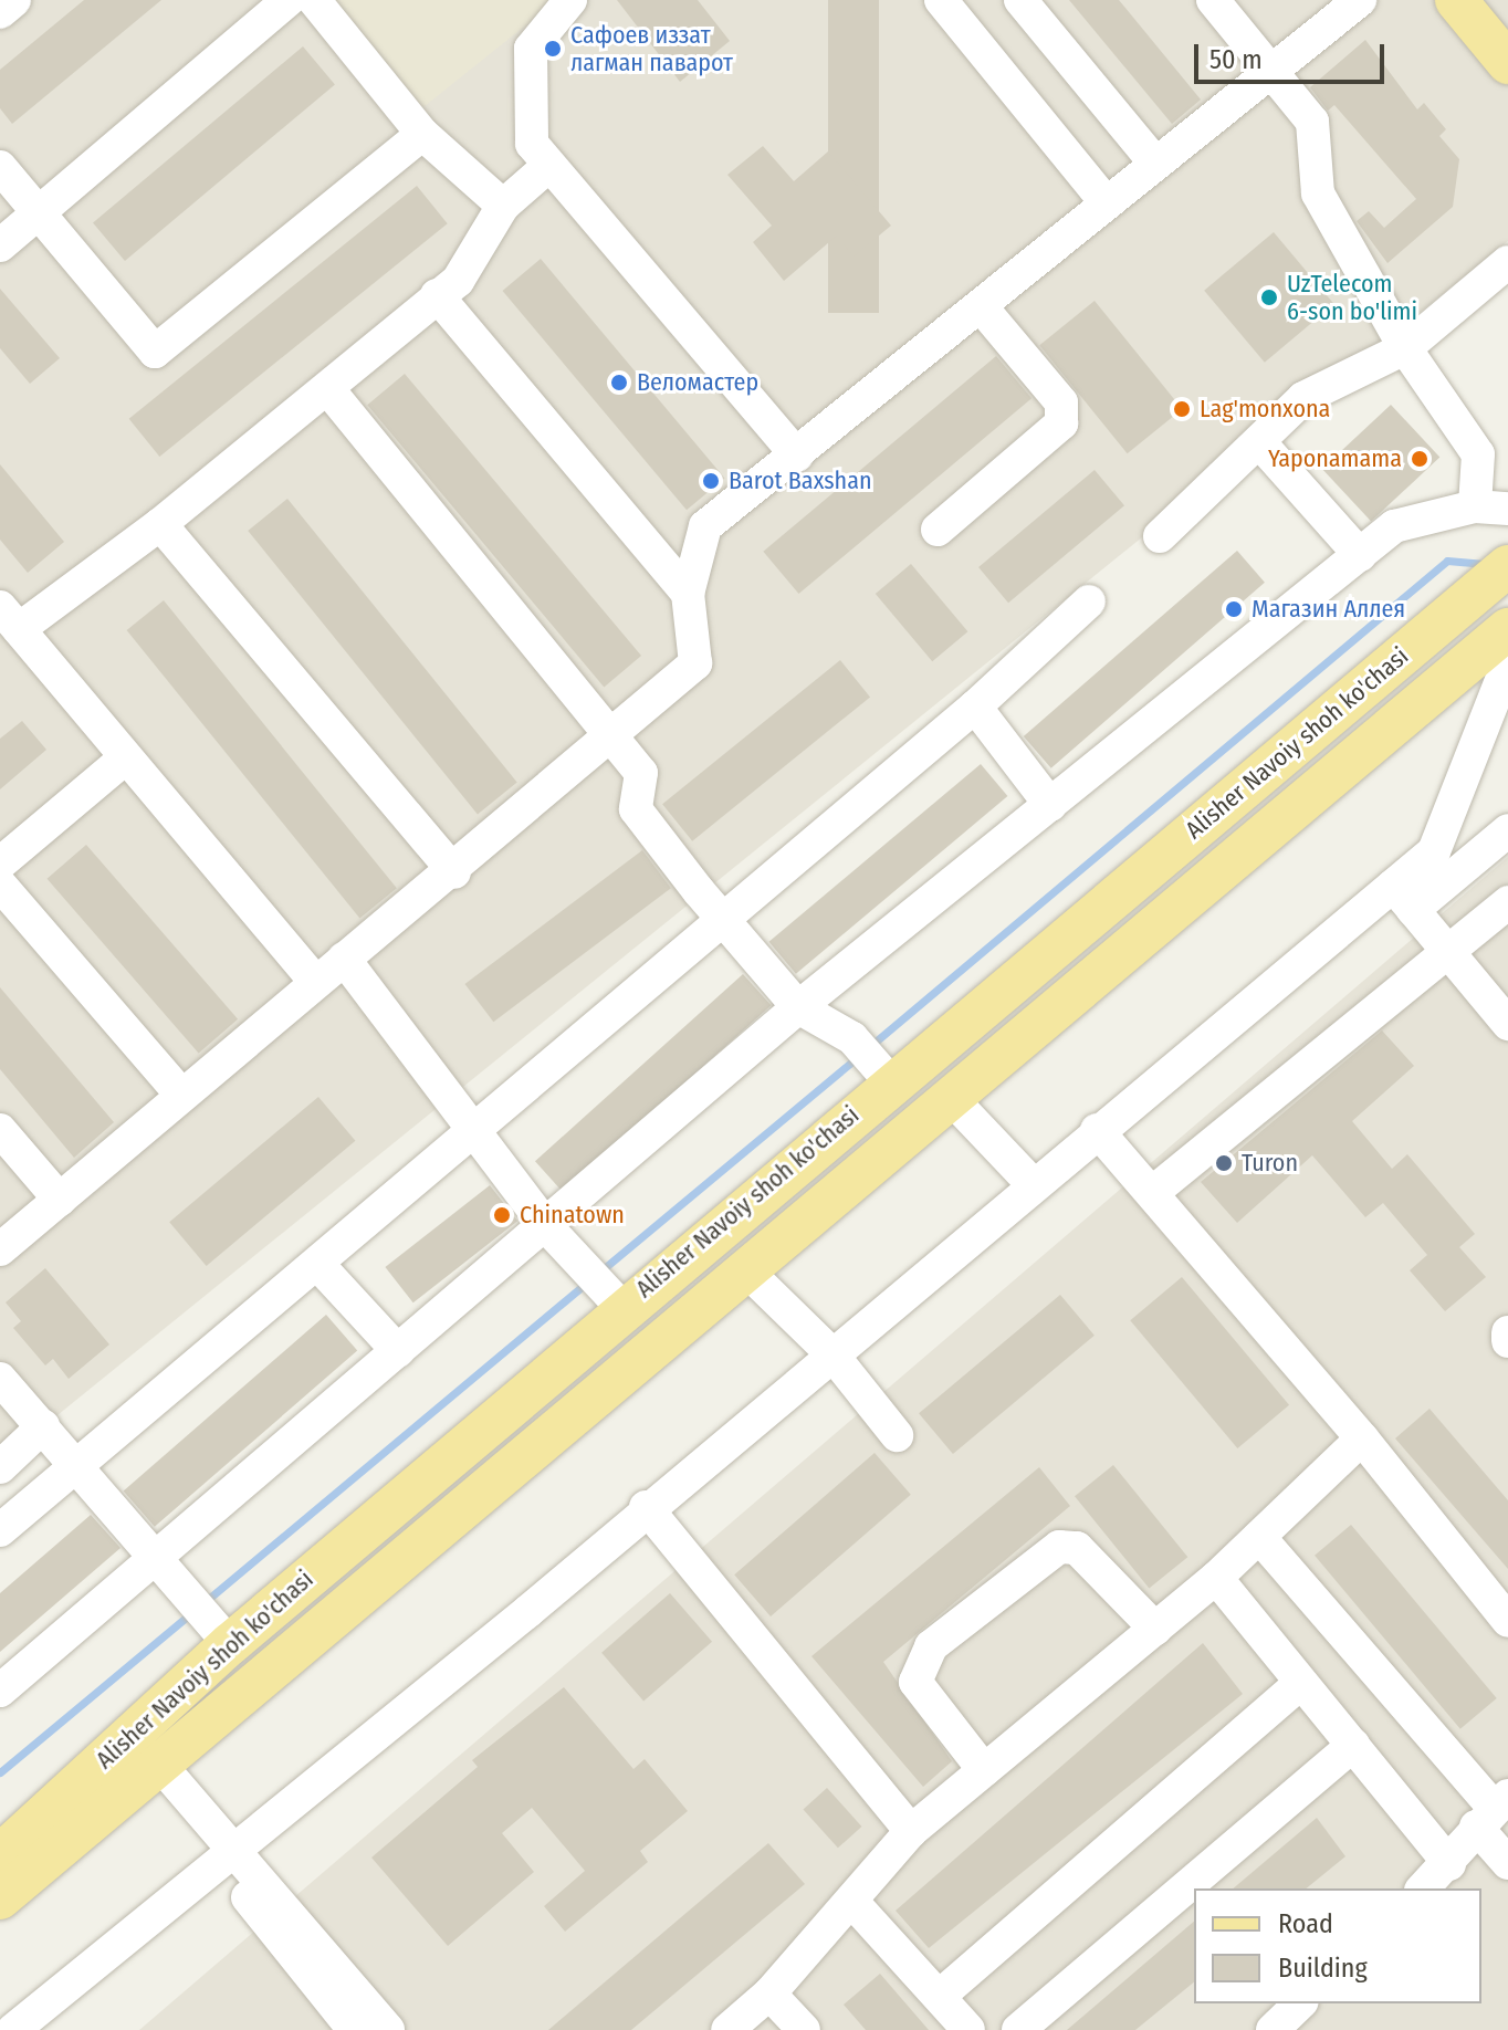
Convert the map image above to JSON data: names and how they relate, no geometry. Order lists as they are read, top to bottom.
{
  "streets": {
    "main road": ["Alisher Navoiy shoh ko'chasi"]
  },
  "places": [
    "Сафоев иззат лагман паварот",
    "UzTelecom 6-son bo'limi",
    "Веломастер",
    "Lag'monxona",
    "Yaponamama",
    "Barot Baxshan",
    "Магазин Аллея",
    "Turon",
    "Chinatown"
  ],
  "legend": ["Road", "Building"],
  "scale_bar": "50 m"
}
